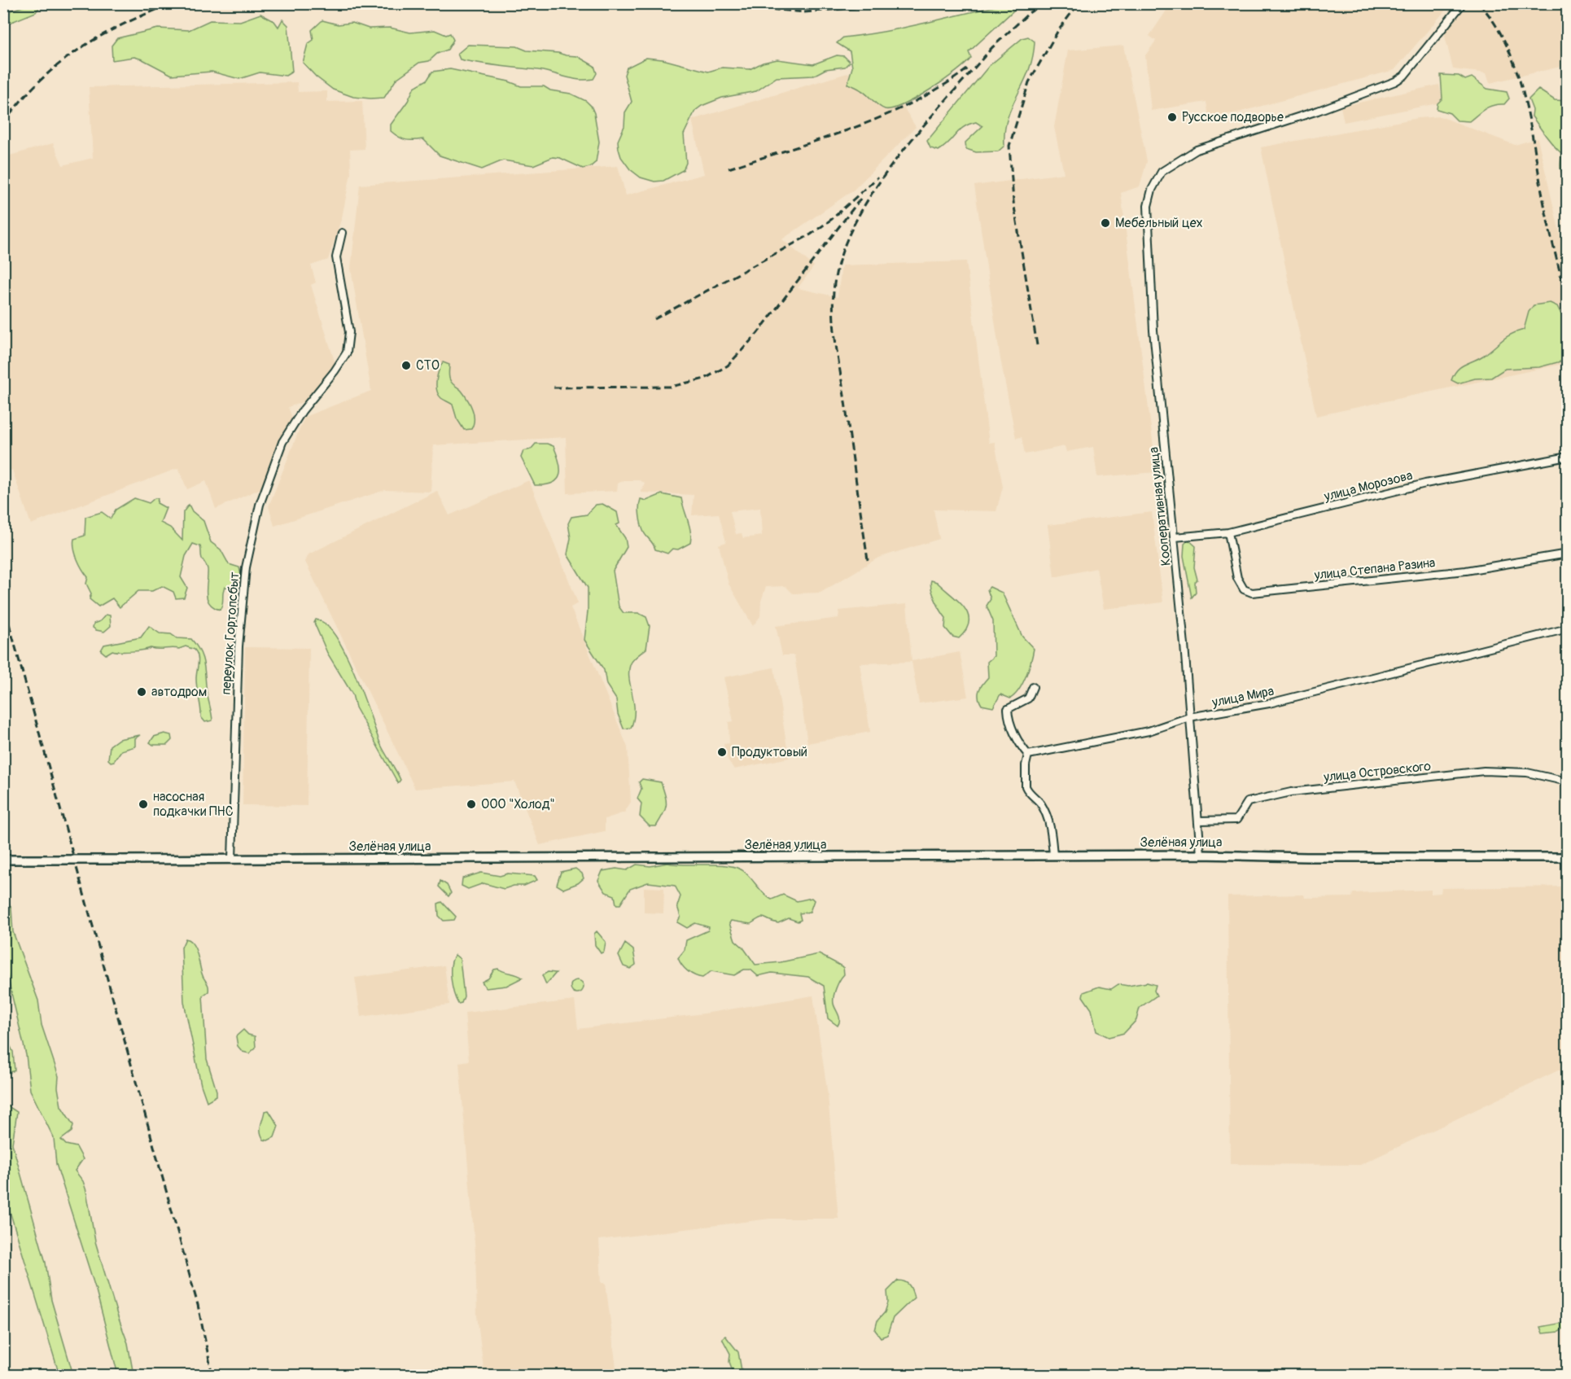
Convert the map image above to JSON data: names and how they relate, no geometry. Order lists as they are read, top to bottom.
{
  "streets": {
    "street": [
      "улица Морозова",
      "Кооперативная улица",
      "улица Степана Разина",
      "переулок Гортопсбыт",
      "улица Мира",
      "улица Островского",
      "Зелёная улица"
    ]
  },
  "crossings": [
    ["улица Морозова", "Кооперативная улица"],
    ["улица Морозова", "улица Степана Разина"],
    ["Кооперативная улица", "улица Мира"],
    ["Кооперативная улица", "улица Островского"],
    ["Кооперативная улица", "Зелёная улица"],
    ["переулок Гортопсбыт", "Зелёная улица"]
  ],
  "places": [
    "Русское подворье",
    "Мебельный цех",
    "СТО",
    "автодром",
    "Продуктовый",
    "насосная подкачки ПНС",
    "ООО \"Холод\""
  ]
}
